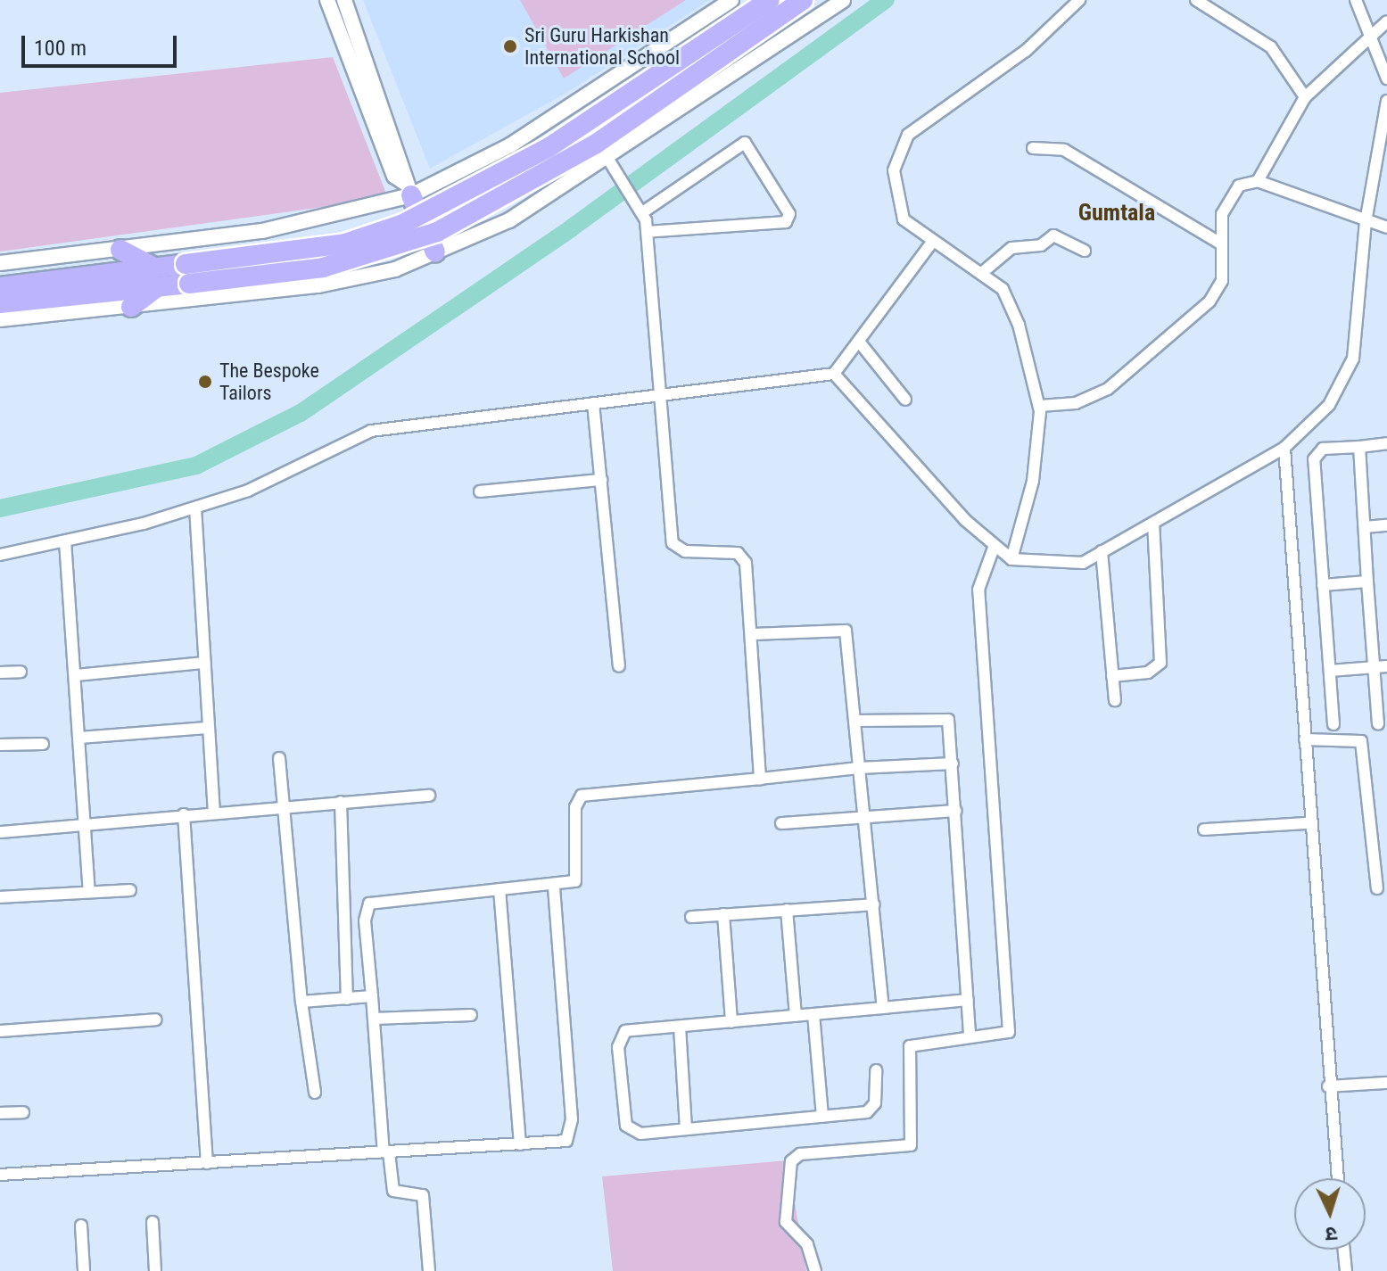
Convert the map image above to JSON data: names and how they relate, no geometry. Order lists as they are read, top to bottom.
{
  "districts": ["Gumtala"],
  "places": ["Sri Guru Harkishan International School", "The Bespoke Tailors"],
  "scale_bar": "100 m",
  "north": "bottom"
}
